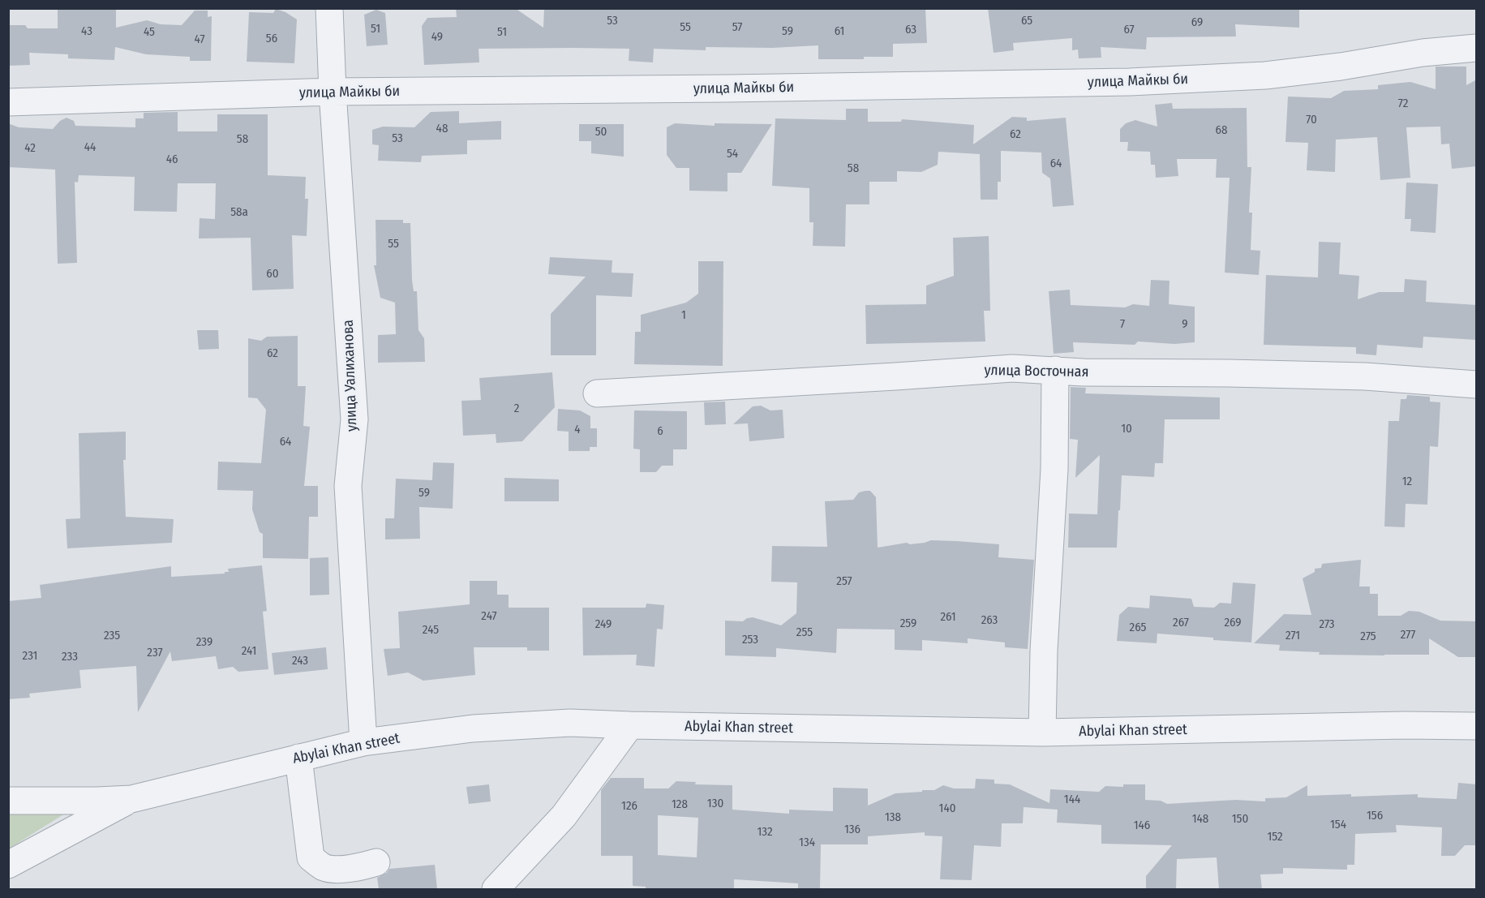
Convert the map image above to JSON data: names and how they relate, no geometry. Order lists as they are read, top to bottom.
{
  "streets": {
    "street": [
      "улица Майкы би",
      "улица Восточная",
      "улица Уалиханова",
      "Abylai Khan street"
    ]
  },
  "crossings": [
    ["улица Майкы би", "улица Уалиханова"],
    ["улица Уалиханова", "Abylai Khan street"]
  ],
  "house_numbers": [
    "53",
    "65",
    "69",
    "55",
    "57",
    "51",
    "63",
    "67",
    "43",
    "59",
    "61",
    "45",
    "51",
    "49",
    "56",
    "47",
    "72",
    "70",
    "48",
    "68",
    "50",
    "62",
    "53",
    "58",
    "44",
    "42",
    "54",
    "46",
    "64",
    "58",
    "58а",
    "55",
    "60",
    "1",
    "7",
    "9",
    "62",
    "2",
    "10",
    "4",
    "6",
    "64",
    "12",
    "59",
    "257",
    "247",
    "261",
    "263",
    "267",
    "269",
    "259",
    "249",
    "273",
    "265",
    "245",
    "255",
    "277",
    "235",
    "271",
    "275",
    "253",
    "239",
    "241",
    "237",
    "231",
    "233",
    "243",
    "144",
    "130",
    "128",
    "126",
    "140",
    "156",
    "138",
    "148",
    "150",
    "154",
    "146",
    "136",
    "132",
    "152",
    "134"
  ]
}
